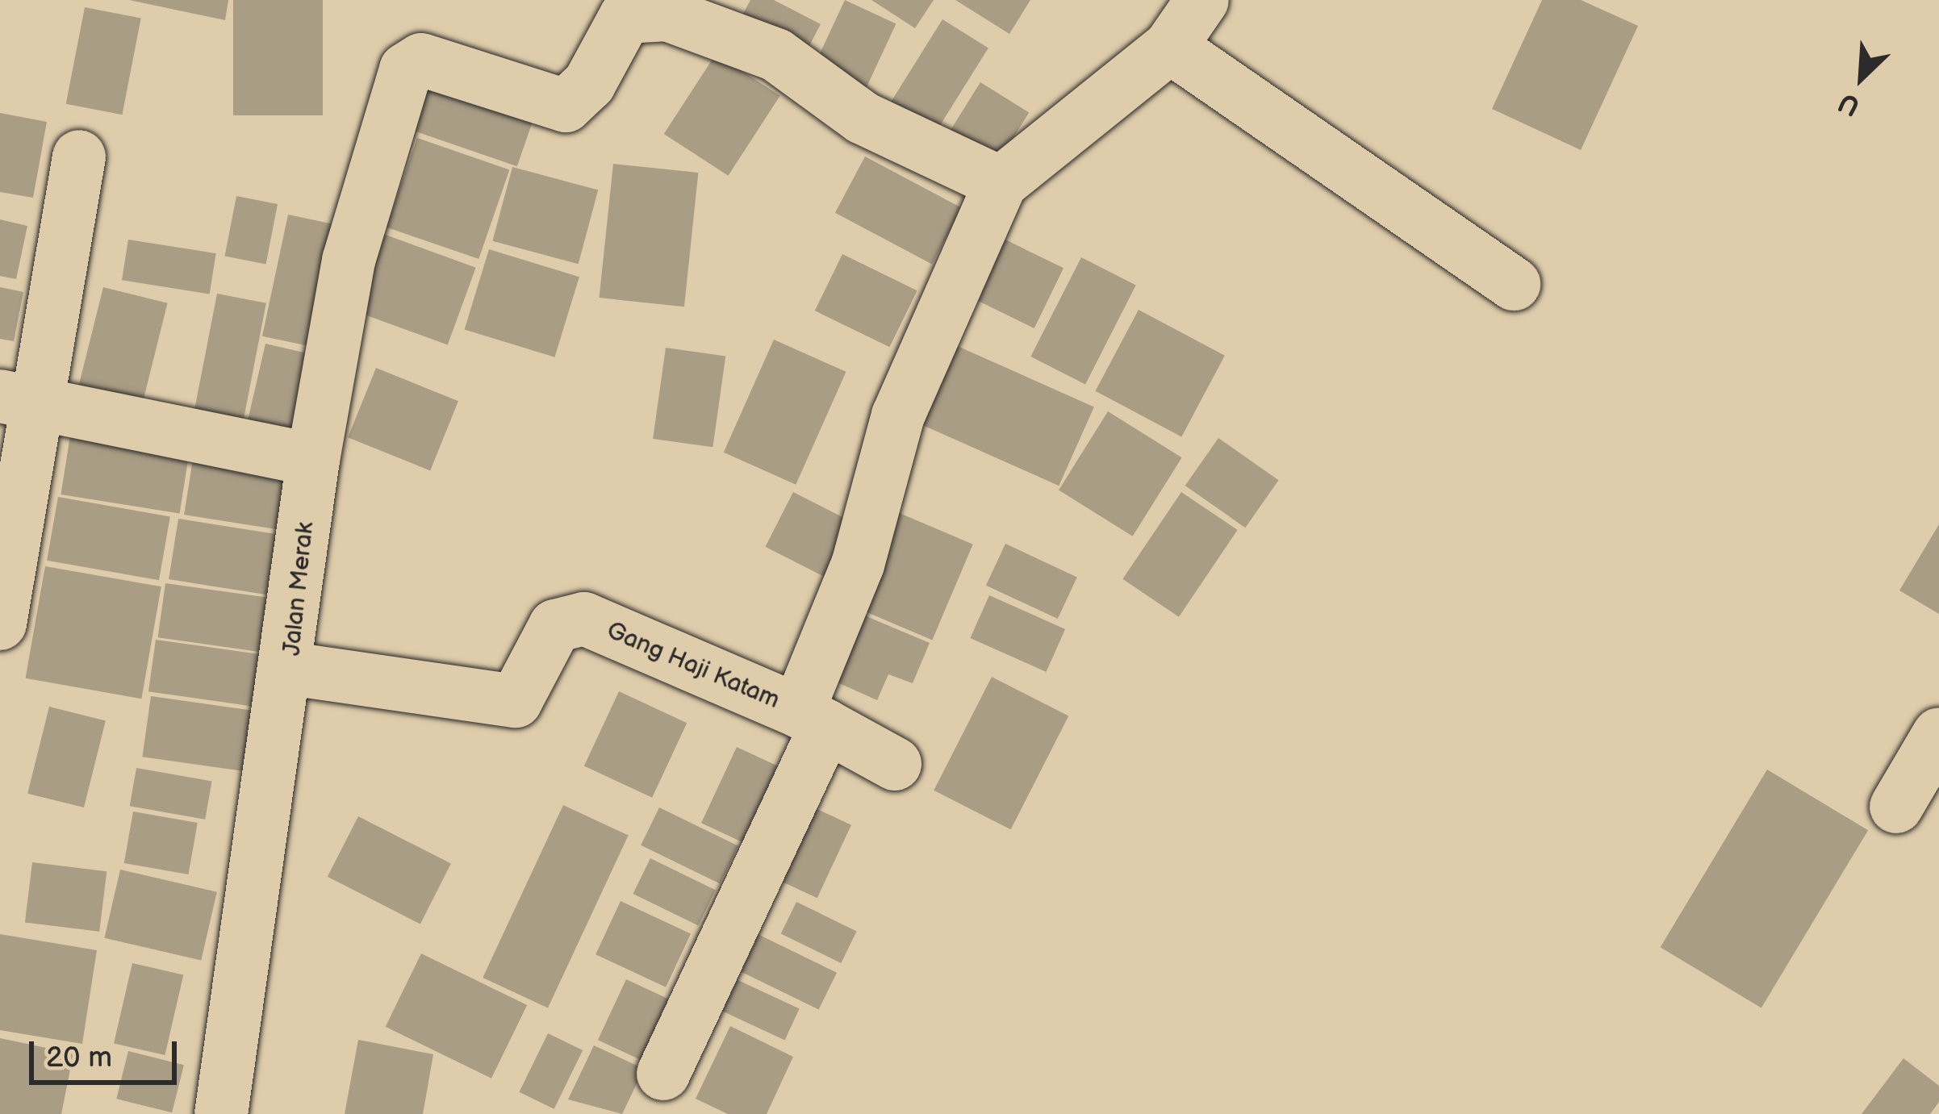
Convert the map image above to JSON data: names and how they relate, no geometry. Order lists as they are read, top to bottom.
{
  "streets": {
    "street": ["Jalan Merak", "Gang Haji Katam"]
  },
  "crossings": [
    ["Jalan Merak", "Gang Haji Katam"]
  ],
  "scale_bar": "20 m",
  "north": "bottom left"
}
